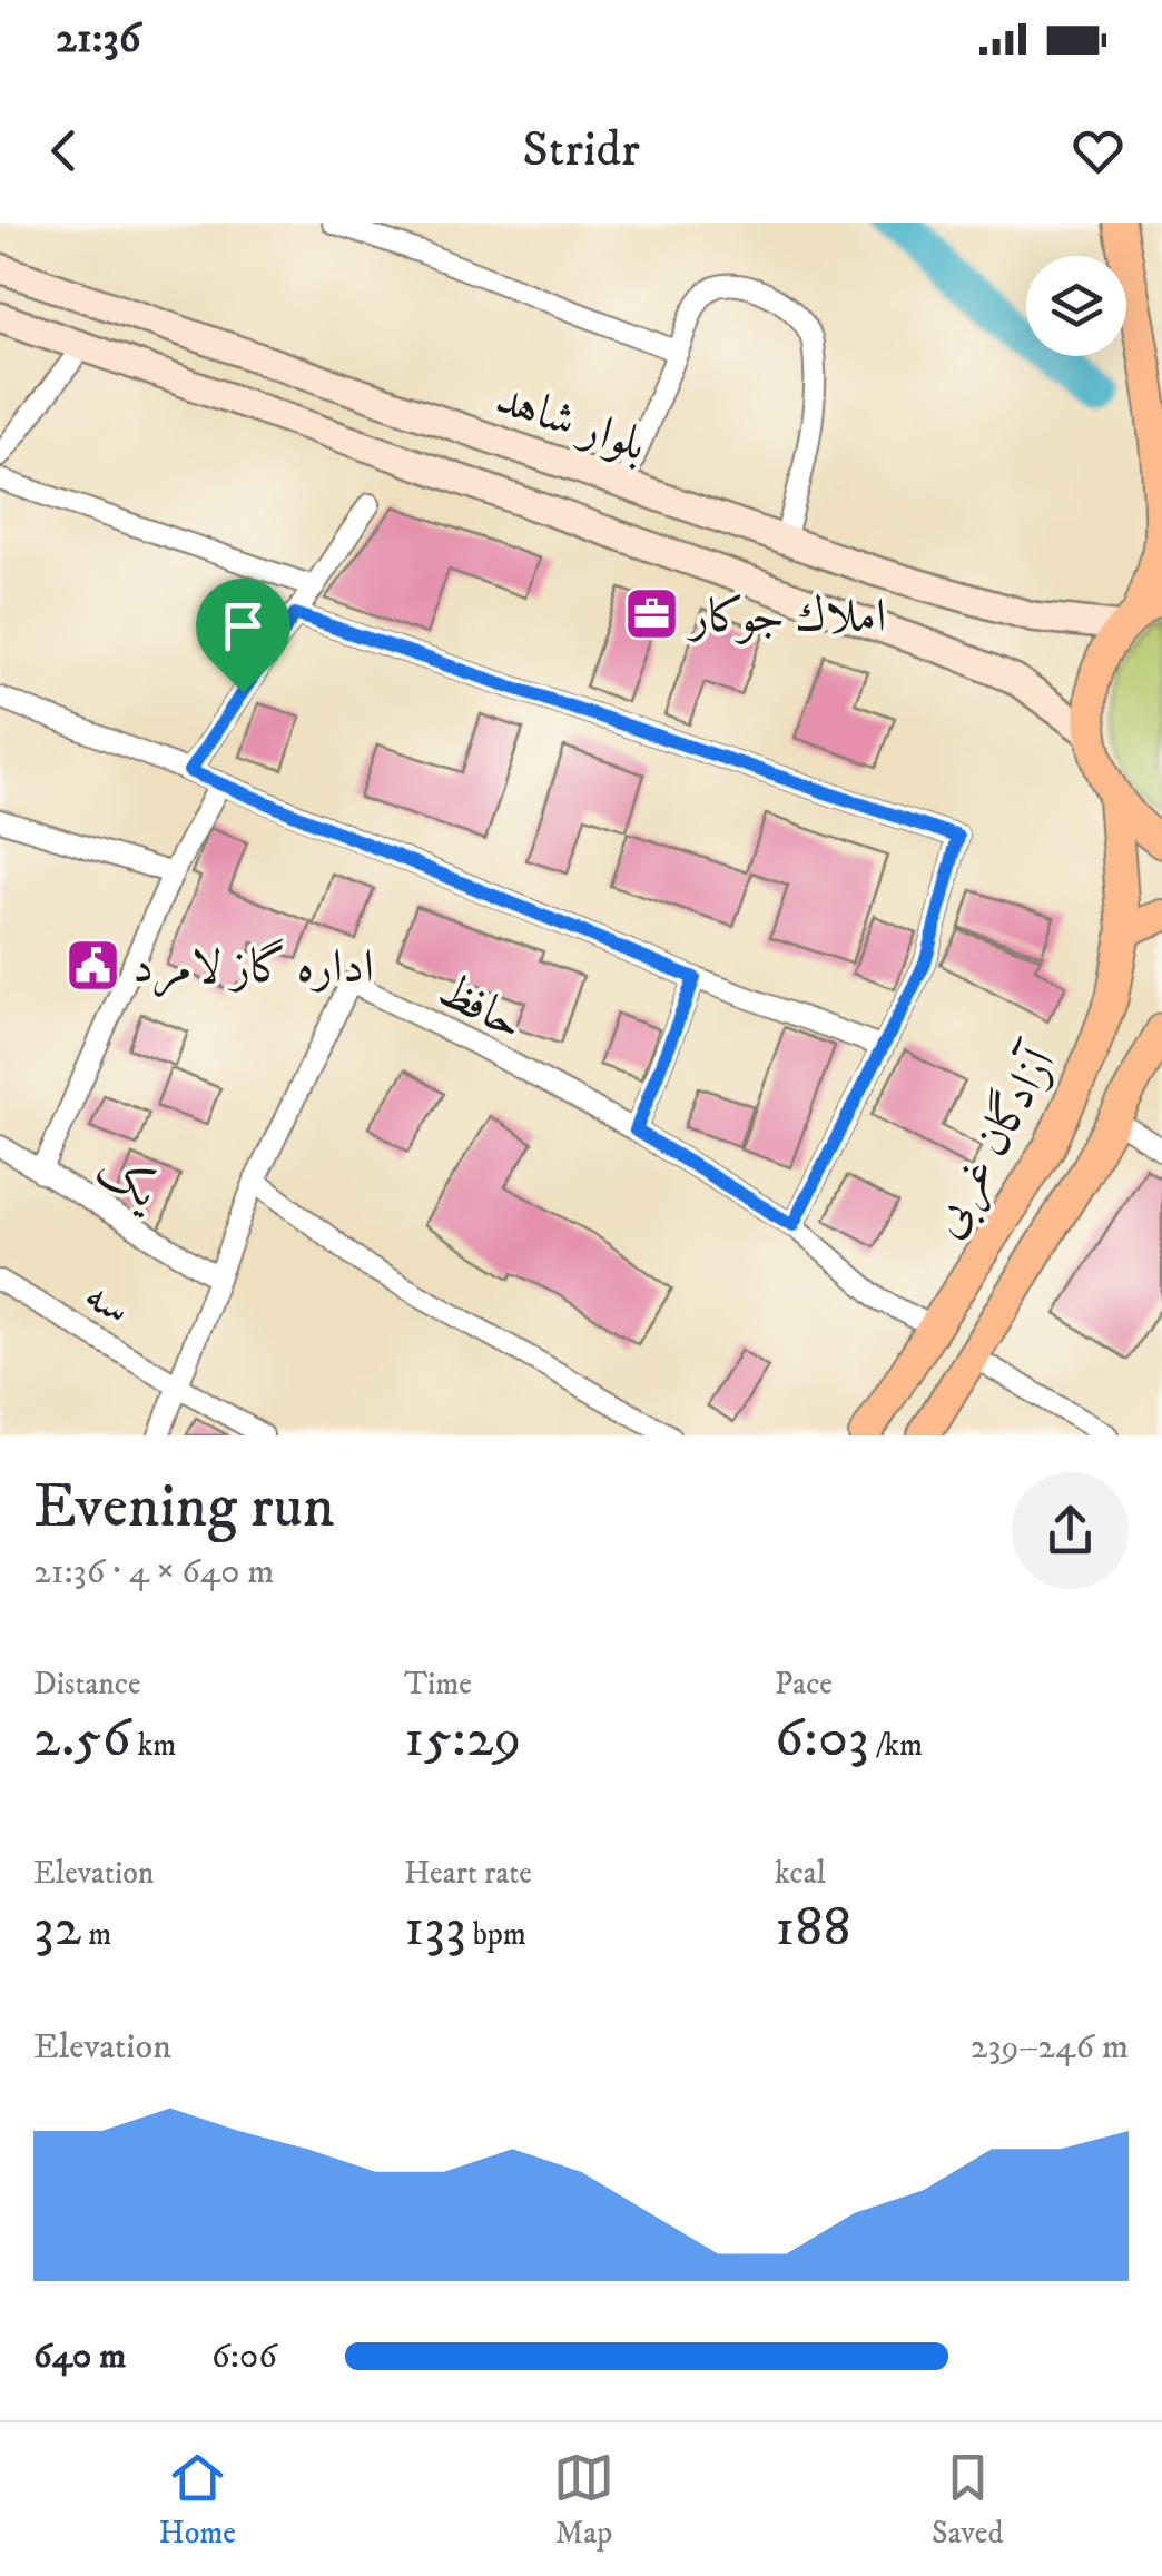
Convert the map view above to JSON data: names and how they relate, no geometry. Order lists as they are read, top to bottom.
{
  "streets": {
    "main road": ["بلوار شاهد", "آزادگان غربی"],
    "street": ["حافظ", "یک", "سه"]
  },
  "crossings": [
    ["حافظ", "آزادگان غربی"],
    ["حافظ", "یک"],
    ["حافظ", "سه"]
  ],
  "places": {
    "office": ["املاك جوكار"],
    "public building": ["اداره گاز لامرد"]
  },
  "page": {
    "status": "21:36",
    "header": "Stridr",
    "heading": ["Evening run", "21:36 · 4 × 640 m"],
    "stats": [
      ["Distance", "2.56 km"],
      ["Time", "15:29"],
      ["Pace", "6:03 /km"],
      ["Elevation", "32 m"],
      ["Heart rate", "133 bpm"],
      ["kcal", "188"]
    ],
    "chart": ["Elevation", "239–246 m"],
    "list": [
      {
        "name": "640 m",
        "note": "6:06"
      }
    ],
    "tabs": ["Home", "Map", "Saved"]
  }
}
